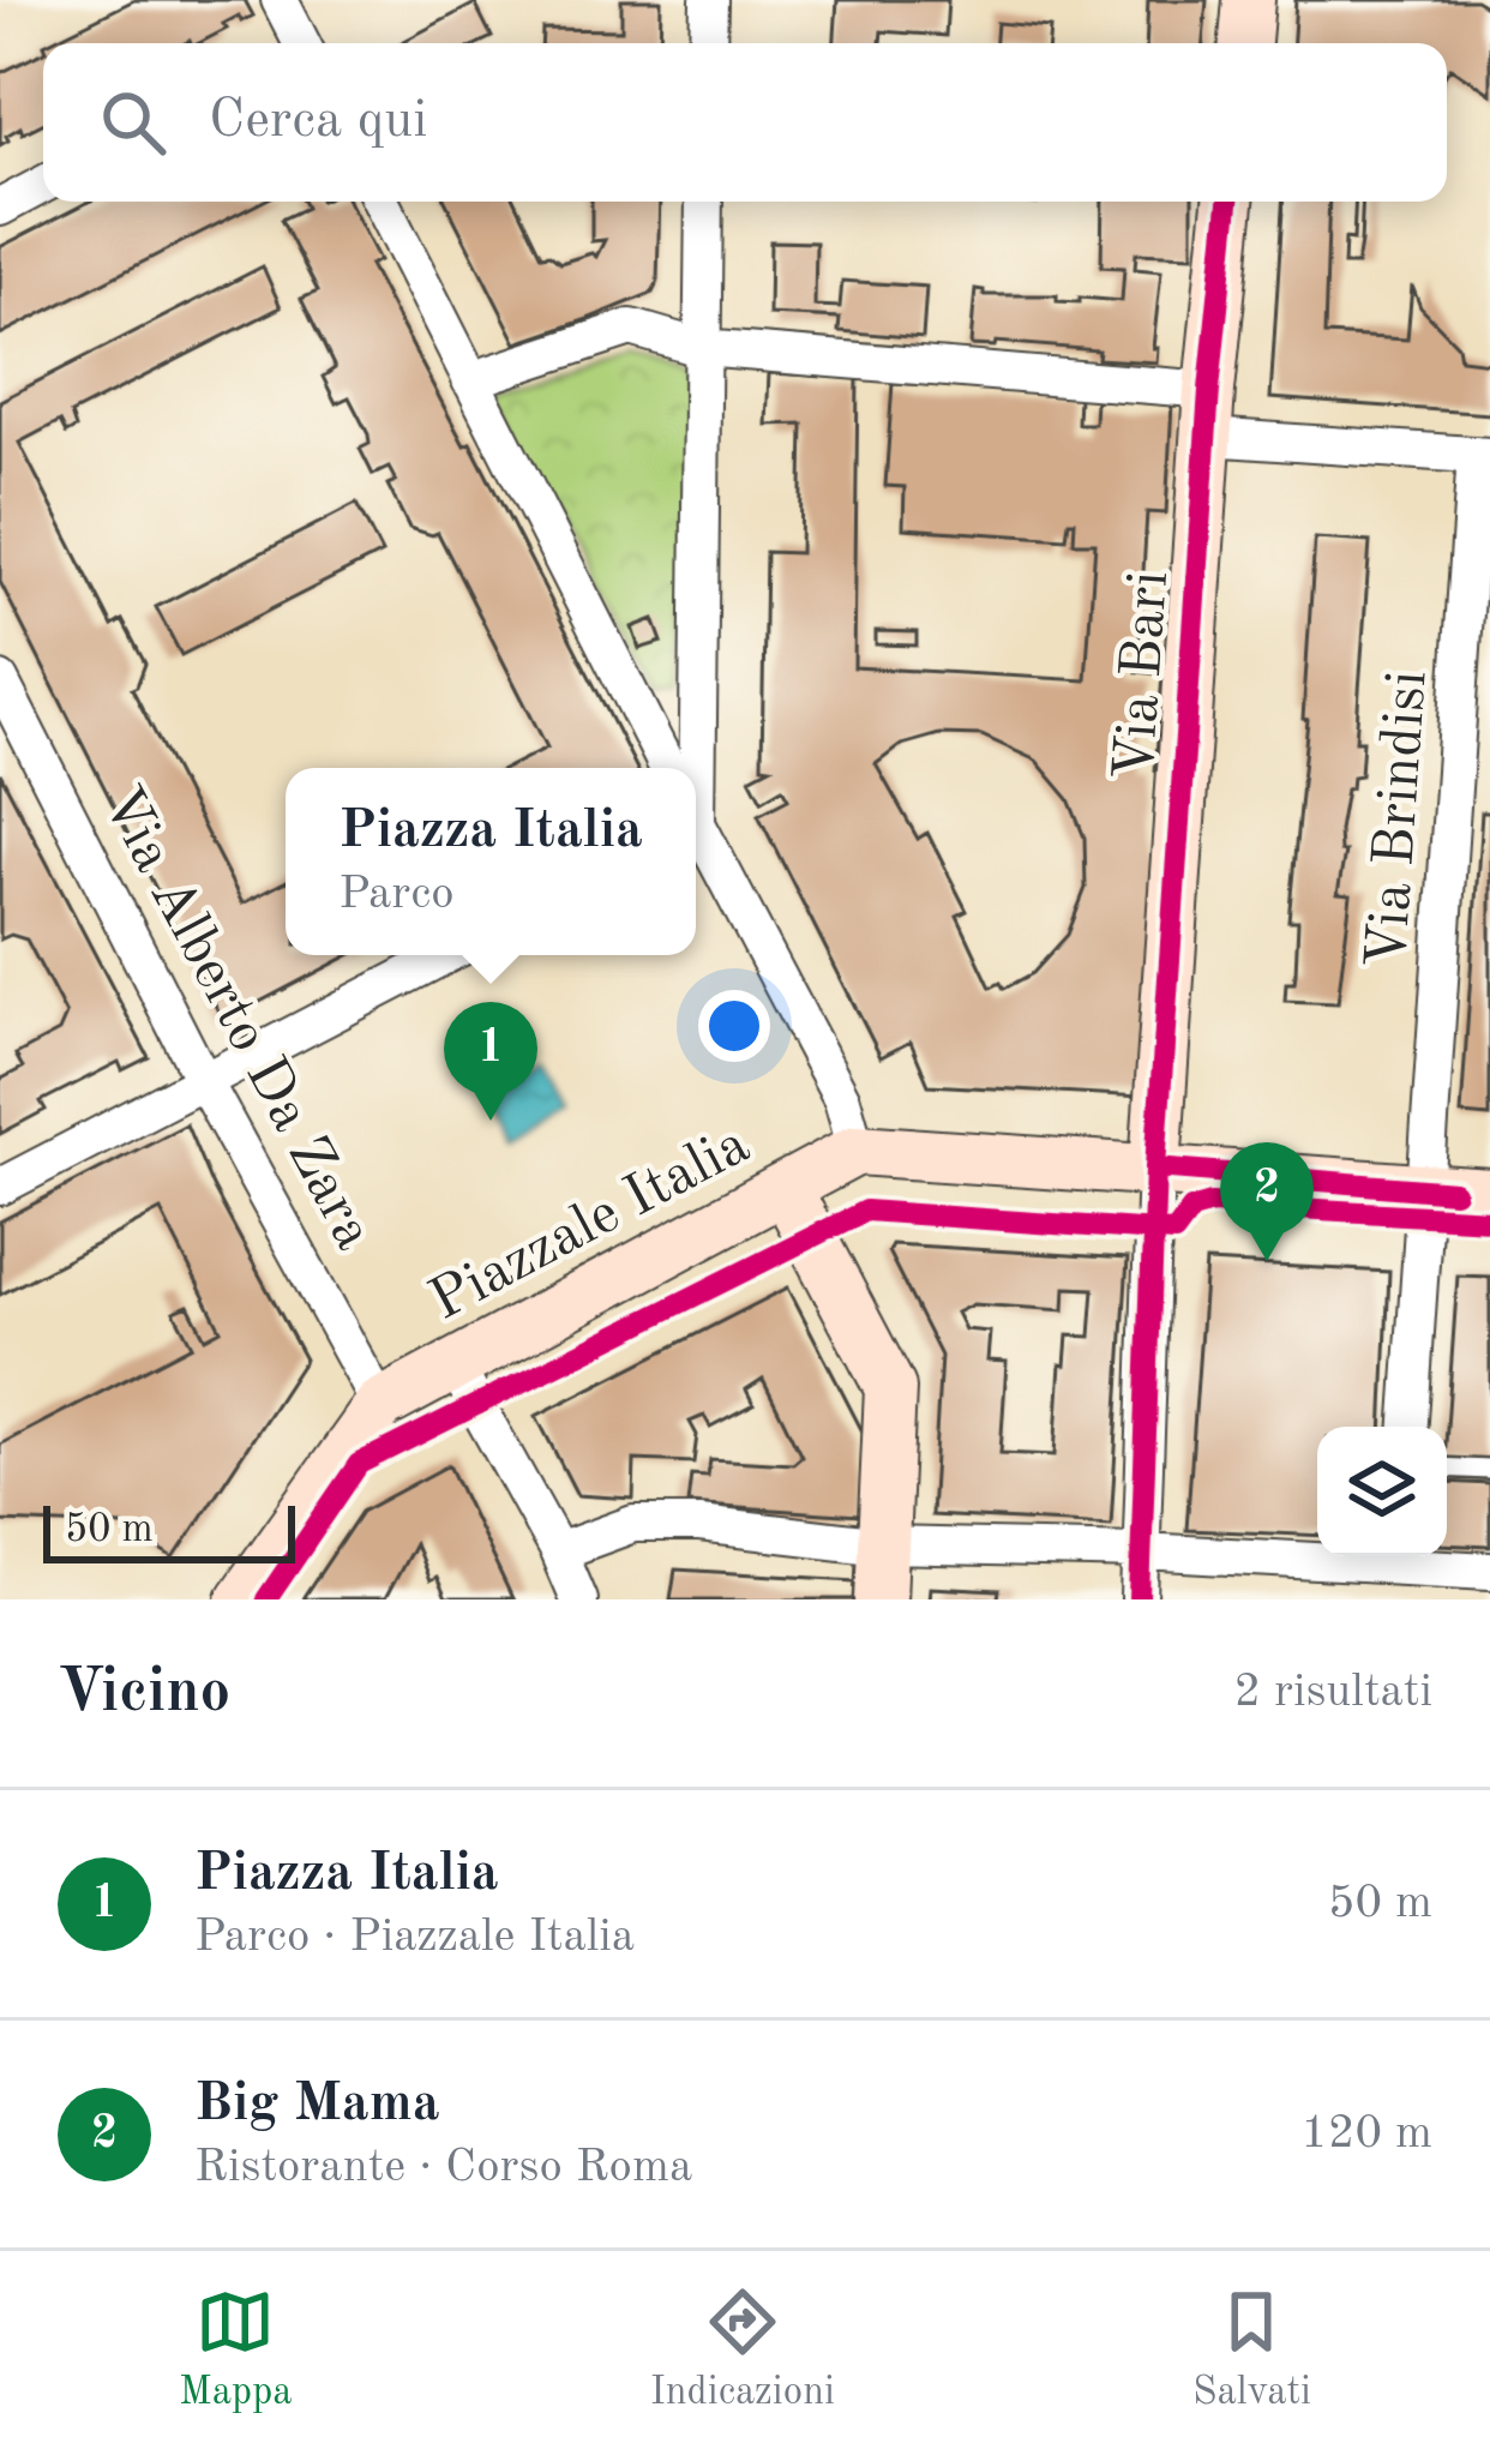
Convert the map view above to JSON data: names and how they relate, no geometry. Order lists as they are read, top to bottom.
{
  "streets": {
    "street": [
      "Via Bari",
      "Via Brindisi",
      "Via Alberto Da Zara",
      "Piazzale Italia"
    ]
  },
  "crossings": [
    ["Via Alberto Da Zara", "Piazzale Italia"]
  ],
  "scale_bar": "50 m",
  "page": {
    "search": "Cerca qui",
    "popup": ["Piazza Italia", "Parco"],
    "pins": ["1", "2"],
    "scale": "50 m",
    "heading": ["Vicino", "2 risultati"],
    "list": [
      {
        "mark": "1",
        "name": "Piazza Italia",
        "note": "Parco · Piazzale Italia",
        "value": "50 m"
      },
      {
        "mark": "2",
        "name": "Big Mama",
        "note": "Ristorante · Corso Roma",
        "value": "120 m"
      }
    ],
    "nav": ["Mappa", "Indicazioni", "Salvati"]
  }
}
